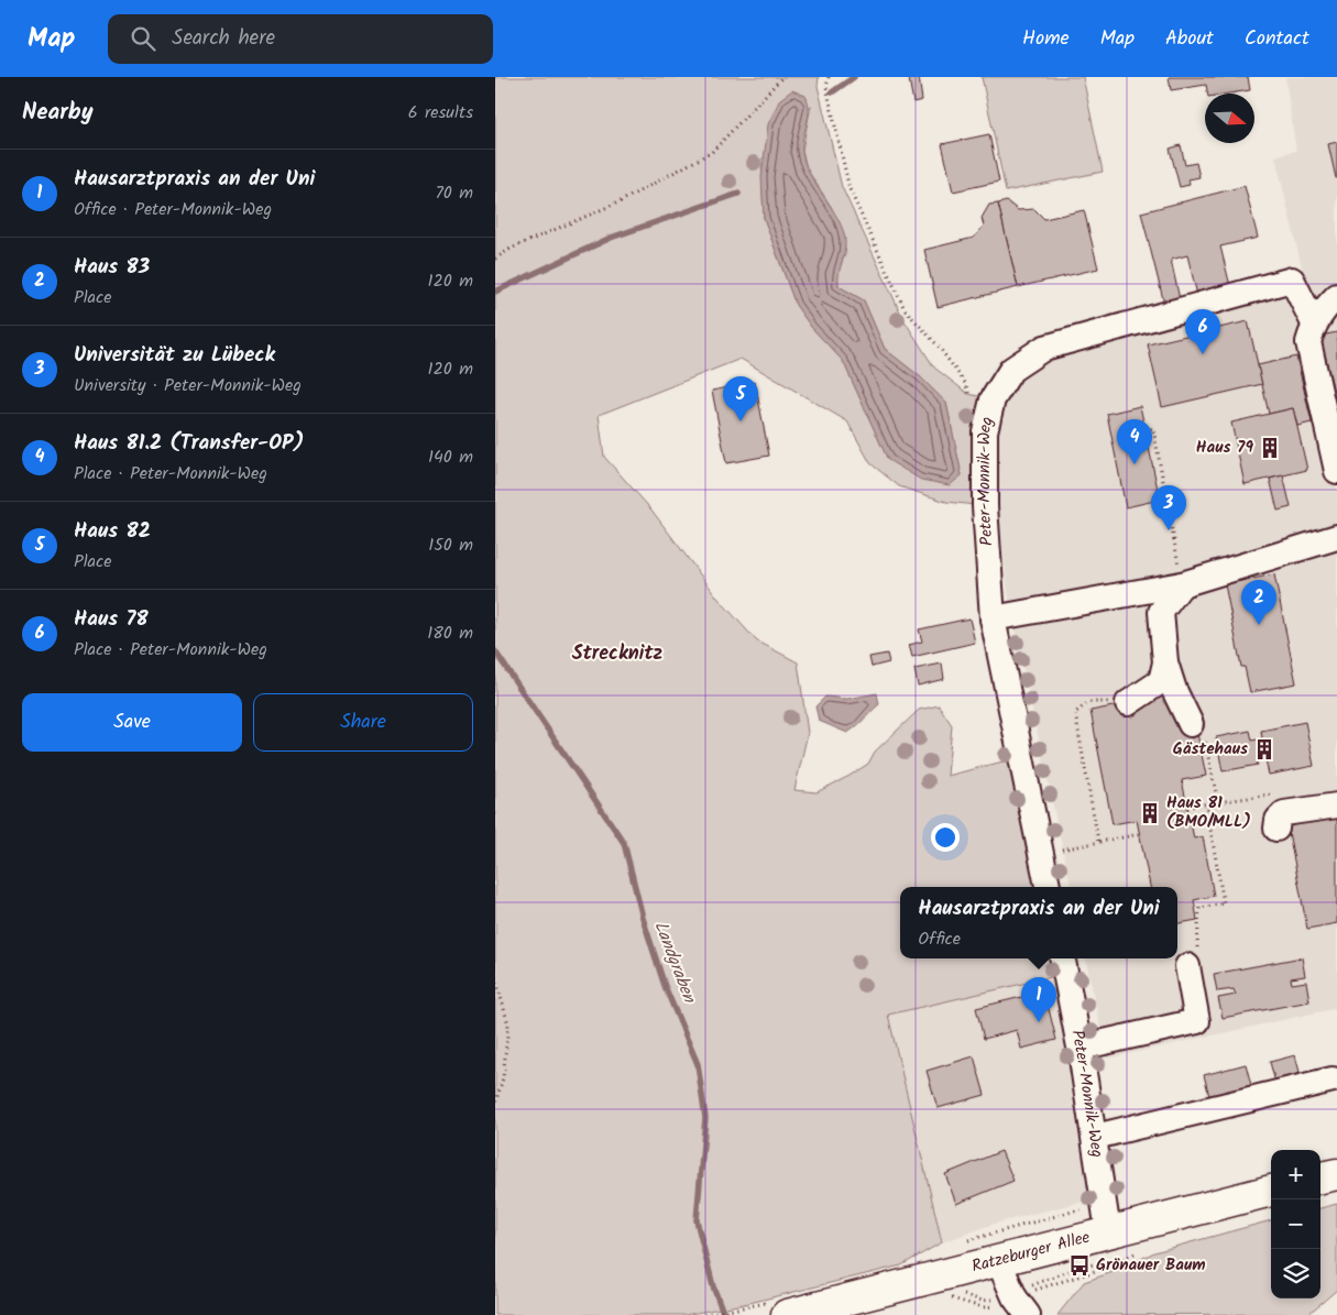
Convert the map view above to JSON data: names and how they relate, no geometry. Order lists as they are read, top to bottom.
{
  "streets": {
    "main road": ["Ratzeburger Allee"],
    "street": ["Peter-Monnik-Weg"]
  },
  "crossings": [
    ["Peter-Monnik-Weg", "Ratzeburger Allee"]
  ],
  "districts": ["Strecknitz"],
  "water": ["Landgraben"],
  "places": {
    "building": ["Haus 79", "Gästehaus", "Haus 81 (BMO/MLL)"],
    "bus stop": ["Grönauer Baum"]
  },
  "north": "right",
  "page": {
    "header": "Map",
    "search": "Search here",
    "nav": [
      "Home",
      "Map",
      "About",
      "Contact"
    ],
    "heading": ["Nearby", "6 results"],
    "list": [
      {
        "mark": "1",
        "name": "Hausarztpraxis an der Uni",
        "note": "Office · Peter-Monnik-Weg",
        "value": "70 m"
      },
      {
        "mark": "2",
        "name": "Haus 83",
        "note": "Place",
        "value": "120 m"
      },
      {
        "mark": "3",
        "name": "Universität zu Lübeck",
        "note": "University · Peter-Monnik-Weg",
        "value": "120 m"
      },
      {
        "mark": "4",
        "name": "Haus 81.2 (Transfer-OP)",
        "note": "Place · Peter-Monnik-Weg",
        "value": "140 m"
      },
      {
        "mark": "5",
        "name": "Haus 82",
        "note": "Place",
        "value": "150 m"
      },
      {
        "mark": "6",
        "name": "Haus 78",
        "note": "Place · Peter-Monnik-Weg",
        "value": "180 m"
      }
    ],
    "pins": [
      "6",
      "5",
      "4",
      "3",
      "2",
      "1"
    ],
    "buttons": ["Save", "Share"],
    "popup": ["Hausarztpraxis an der Uni", "Office"],
    "map_buttons": ["+", "−"]
  }
}
